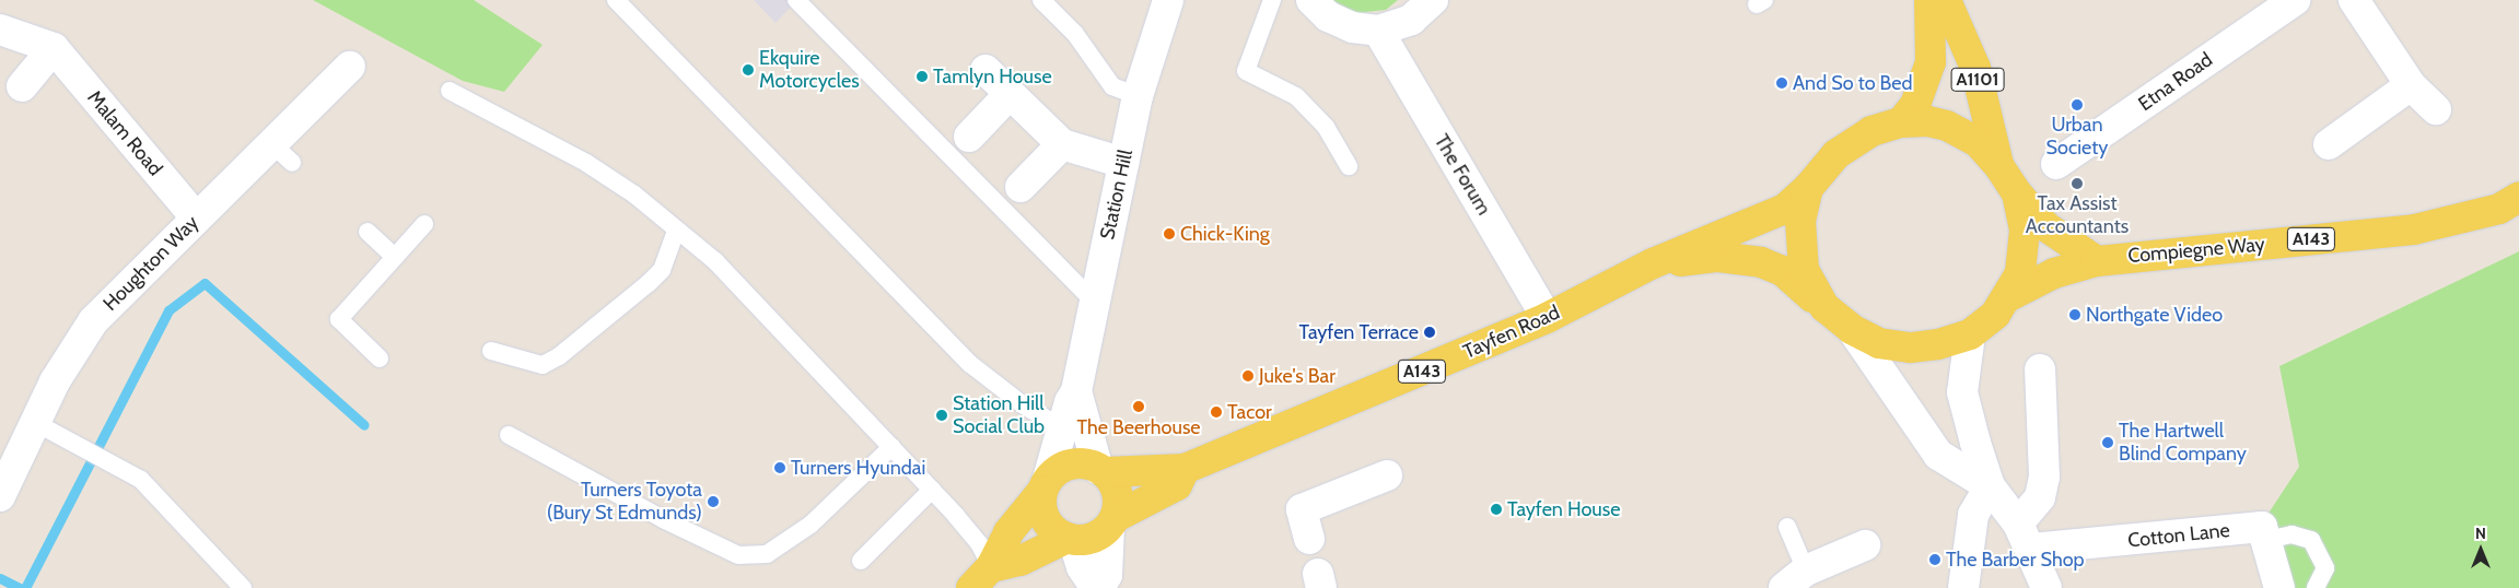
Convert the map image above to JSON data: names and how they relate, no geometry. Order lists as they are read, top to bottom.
{
  "streets": {
    "main road": [
      "A1101",
      "A143",
      "Compiegne Way",
      "Tayfen Road"
    ],
    "street": [
      "Etna Road",
      "Malam Road",
      "The Forum",
      "Station Hill",
      "Houghton Way",
      "Cotton Lane"
    ]
  },
  "crossings": [
    ["Malam Road", "Houghton Way"],
    ["The Forum", "Tayfen Road"],
    ["Station Hill", "Tayfen Road"],
    ["A143", "Tayfen Road"]
  ],
  "places": [
    "Ekquire Motorcycles",
    "Tamlyn House",
    "And So to Bed",
    "Urban Society",
    "Tax Assist Accountants",
    "Chick-King",
    "Northgate Video",
    "Tayfen Terrace",
    "Juke's Bar",
    "The Beerhouse",
    "Tacor",
    "Station Hill Social Club",
    "The Hartwell Blind Company",
    "Turners Hyundai",
    "Turners Toyota (Bury St Edmunds)",
    "Tayfen House",
    "The Barber Shop"
  ],
  "north": "top"
}
